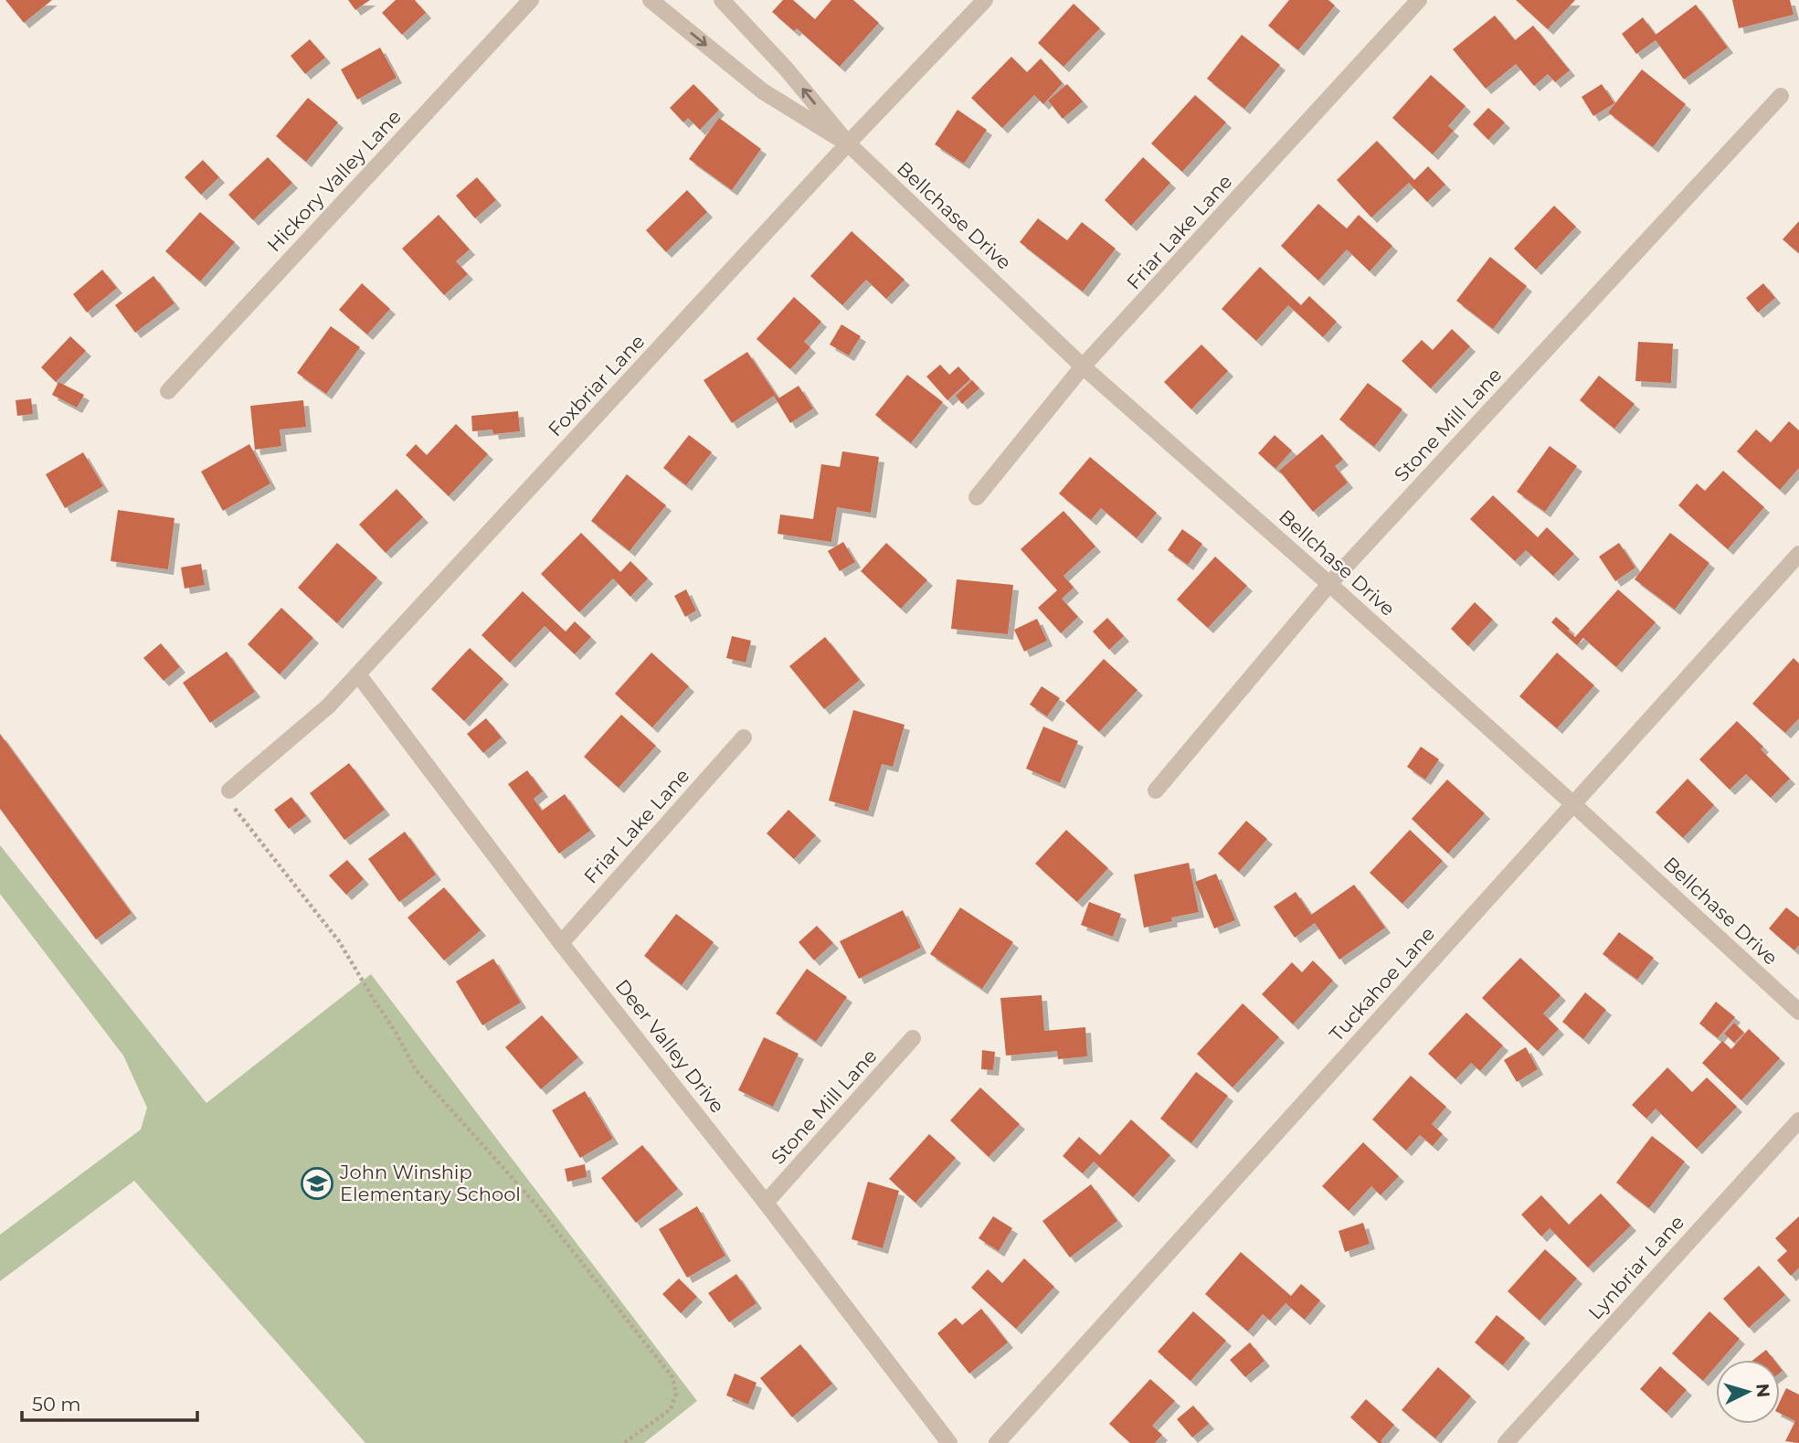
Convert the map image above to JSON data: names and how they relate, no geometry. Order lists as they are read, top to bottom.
{
  "streets": {
    "street": [
      "Hickory Valley Lane",
      "Bellchase Drive",
      "Friar Lake Lane",
      "Foxbriar Lane",
      "Stone Mill Lane",
      "Tuckahoe Lane",
      "Deer Valley Drive",
      "Lynbriar Lane"
    ]
  },
  "crossings": [
    ["Bellchase Drive", "Friar Lake Lane"],
    ["Bellchase Drive", "Foxbriar Lane"],
    ["Bellchase Drive", "Stone Mill Lane"],
    ["Bellchase Drive", "Tuckahoe Lane"],
    ["Friar Lake Lane", "Deer Valley Drive"],
    ["Foxbriar Lane", "Deer Valley Drive"],
    ["Stone Mill Lane", "Deer Valley Drive"]
  ],
  "places": {
    "school or university": ["John Winship Elementary School"]
  },
  "scale_bar": "50 m",
  "north": "right"
}
